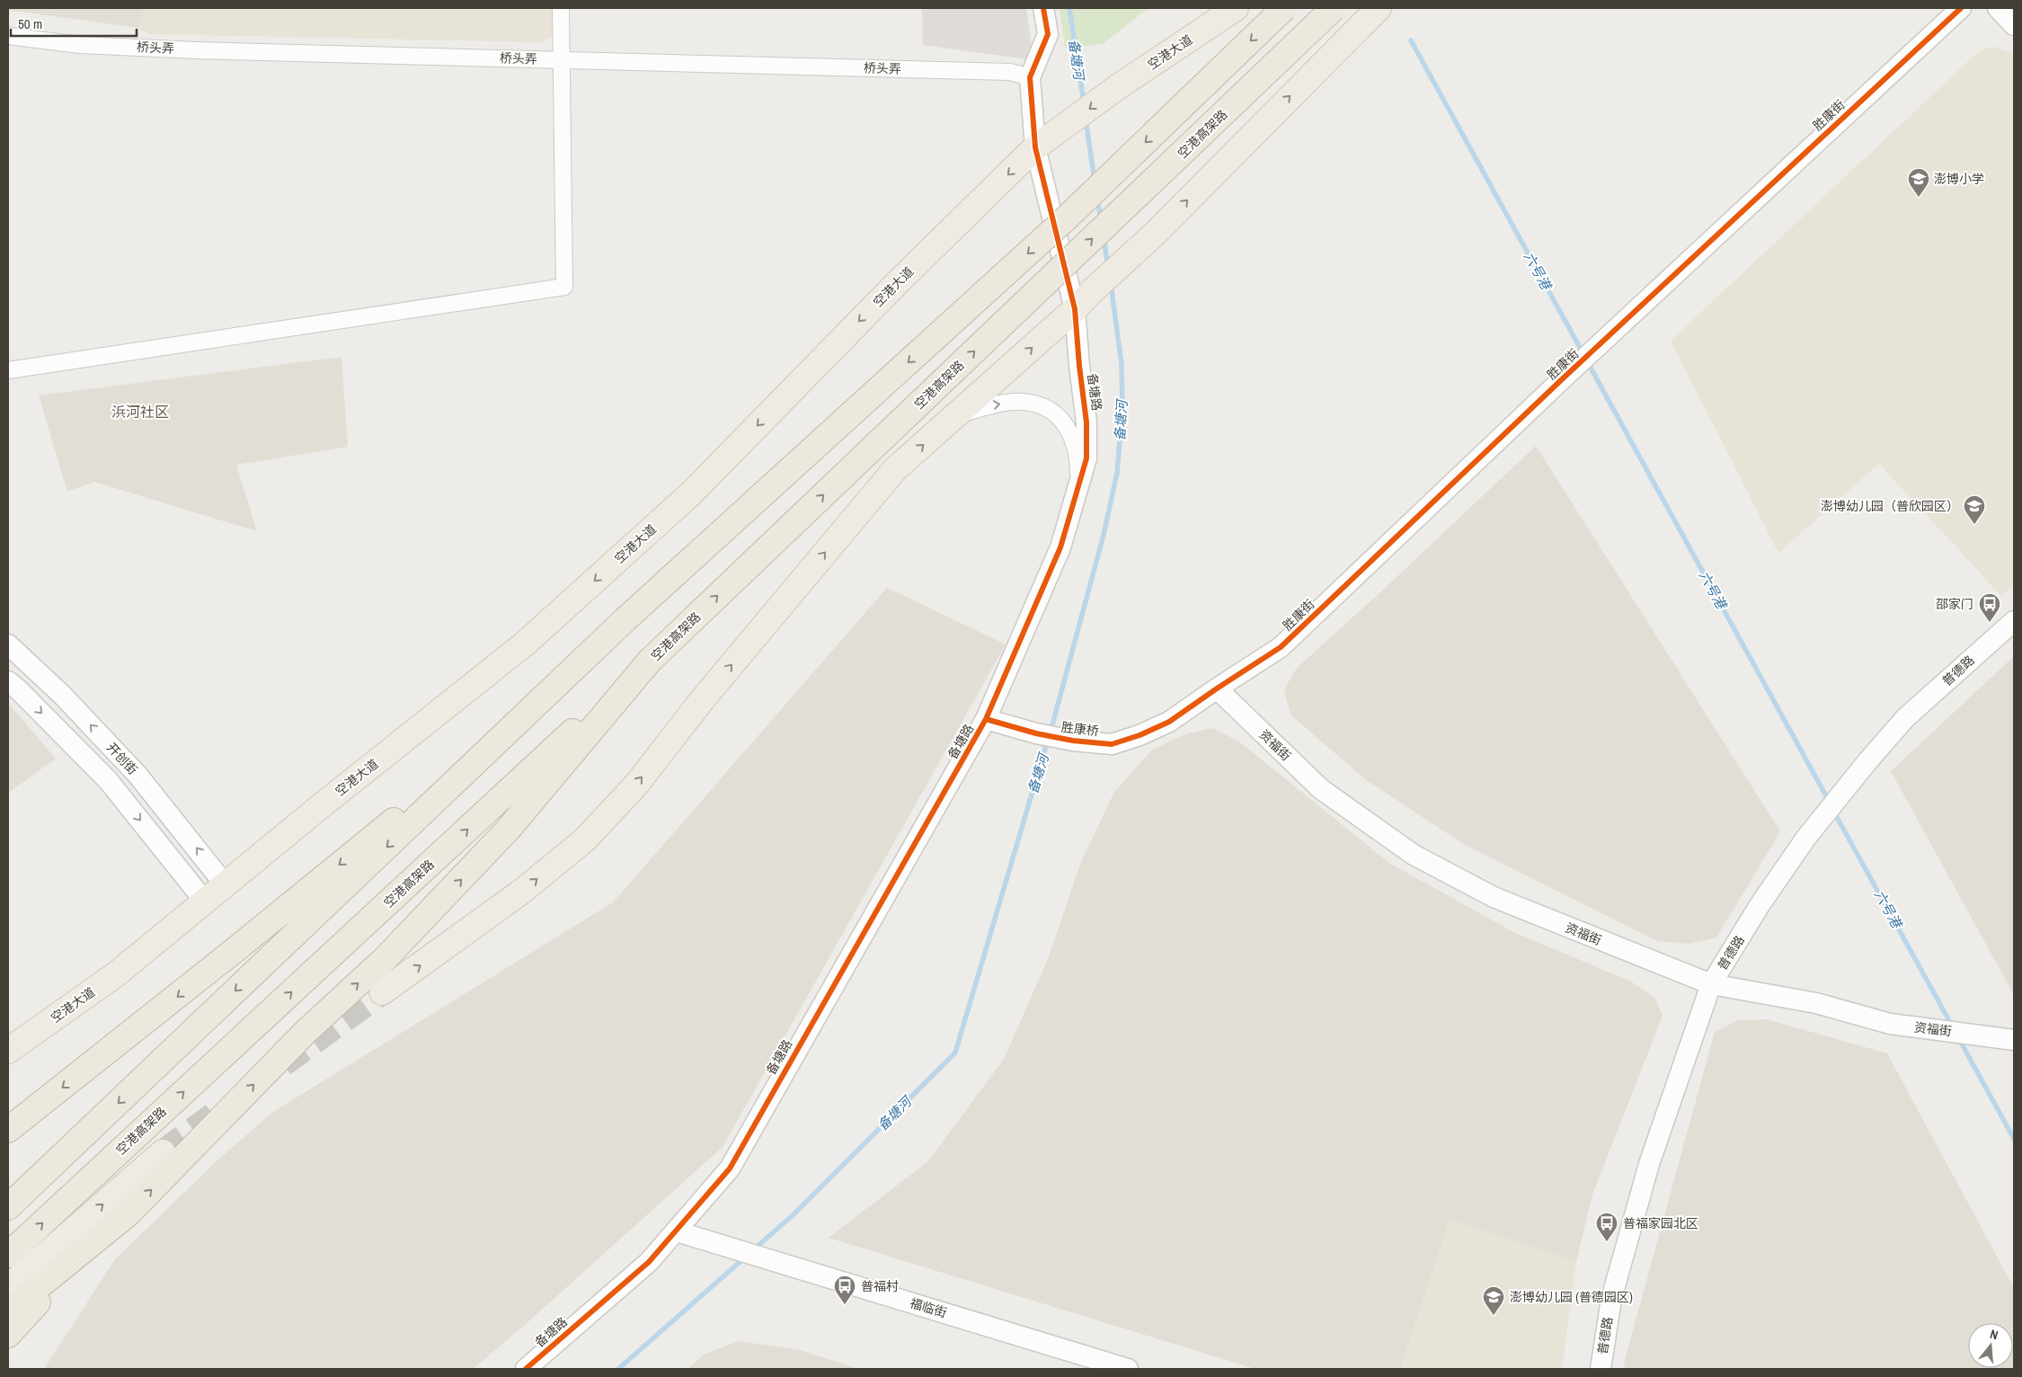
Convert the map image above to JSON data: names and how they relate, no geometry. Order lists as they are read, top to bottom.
{
  "streets": {
    "highway": ["空港高架路"],
    "main road": ["空港大道"],
    "street": [
      "桥头弄",
      "胜康街",
      "备塘路",
      "普德路",
      "胜康桥",
      "资福街",
      "开创街",
      "福临街"
    ]
  },
  "crossings": [
    ["桥头弄", "备塘路"],
    ["空港大道", "备塘路"],
    ["空港大道", "开创街"],
    ["胜康街", "胜康桥"],
    ["胜康街", "资福街"],
    ["备塘路", "胜康桥"],
    ["备塘路", "福临街"],
    ["普德路", "资福街"]
  ],
  "districts": ["浜河社区"],
  "water": ["备塘河", "六号港"],
  "places": {
    "school or university": ["澎博小学", "澎博幼儿园（普欣园区）", "澎博幼儿园 (普德园区)"],
    "bus stop": ["邵家门", "普福家园北区", "普福村"]
  },
  "scale_bar": "50 m",
  "north": "top"
}
